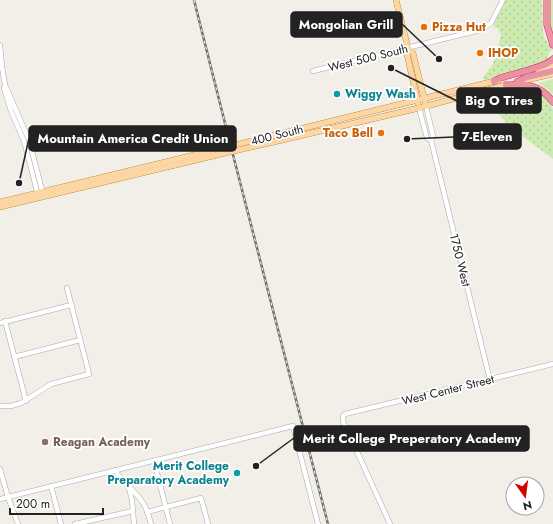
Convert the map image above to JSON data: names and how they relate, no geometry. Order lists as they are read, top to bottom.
{
  "streets": {
    "main road": ["400 South", "1750 West"],
    "street": ["West 500 South", "West Center Street"]
  },
  "crossings": [
    ["West 500 South", "1750 West"],
    ["400 South", "1750 West"],
    ["1750 West", "West Center Street"]
  ],
  "places": [
    "Pizza Hut",
    "IHOP",
    "Mongolian Grill",
    "Big O Tires",
    "Wiggy Wash",
    "Taco Bell",
    "7-Eleven",
    "Mountain America Credit Union",
    "Reagan Academy",
    "Merit College Preperatory Academy",
    "Merit College Preparatory Academy"
  ],
  "scale_bar": "200 m",
  "north": "bottom"
}
